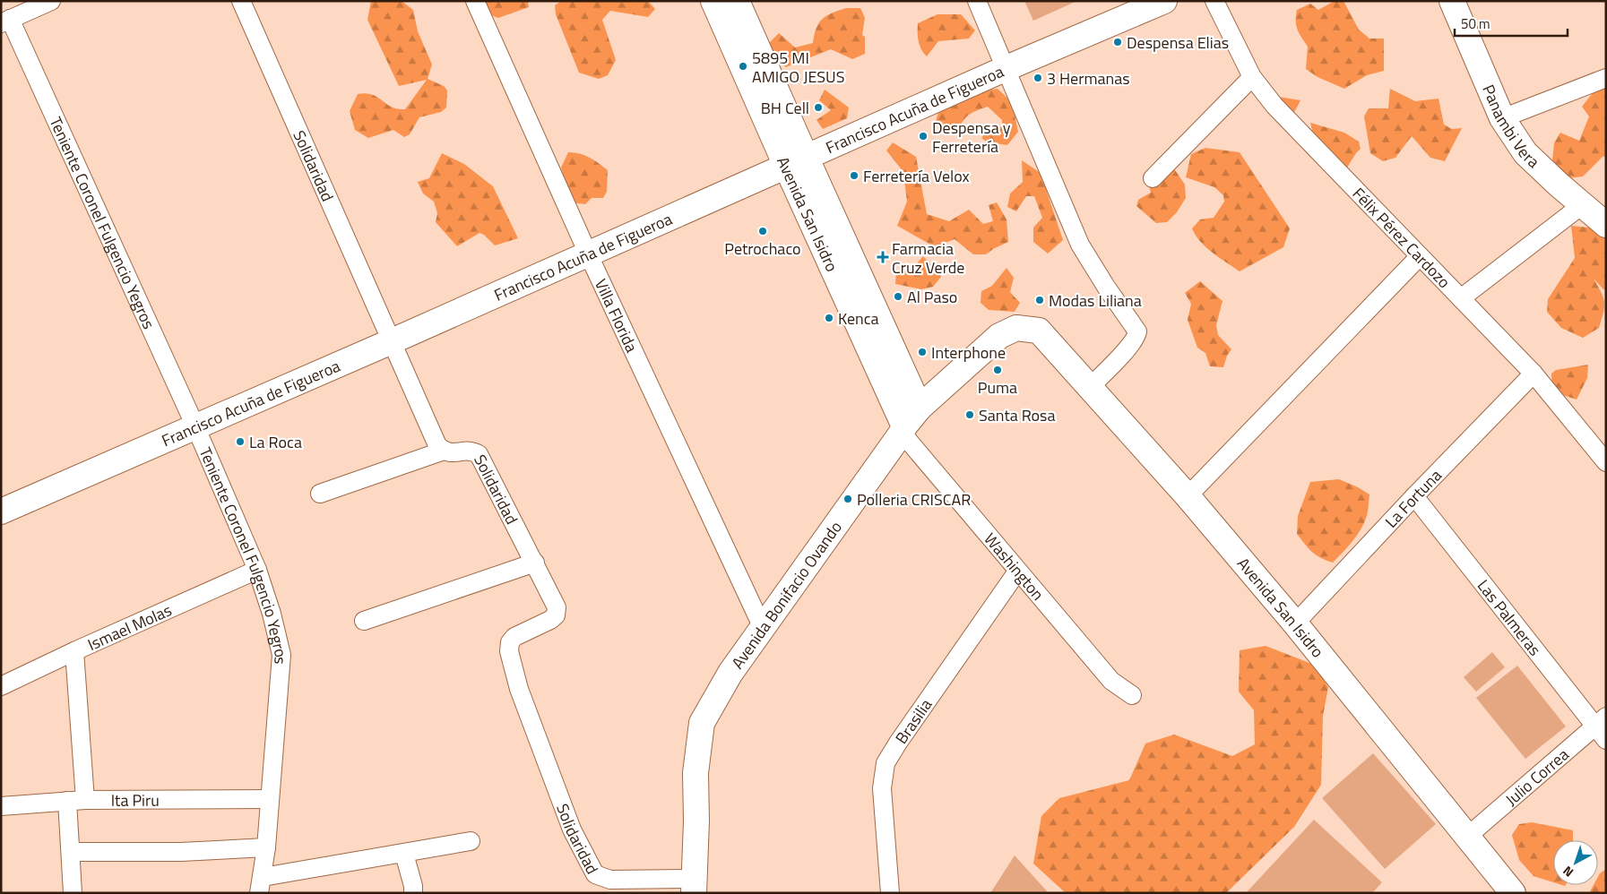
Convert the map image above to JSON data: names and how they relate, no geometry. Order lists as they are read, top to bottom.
{
  "streets": {
    "main road": [
      "Francisco Acuña de Figueroa",
      "Panambi Vera",
      "Avenida San Isidro",
      "Avenida Bonifacio Ovando"
    ],
    "street": [
      "Solidaridad",
      "Teniente Coronel Fulgencio Yegros",
      "Félix Pérez Cardozo",
      "Villa Florida",
      "La Fortuna",
      "Washington",
      "Las Palmeras",
      "Ismael Molas",
      "Brasilia",
      "Julio Correa",
      "Ita Piru"
    ]
  },
  "crossings": [
    ["Francisco Acuña de Figueroa", "Solidaridad"],
    ["Francisco Acuña de Figueroa", "Avenida San Isidro"],
    ["Francisco Acuña de Figueroa", "Teniente Coronel Fulgencio Yegros"],
    ["Francisco Acuña de Figueroa", "Villa Florida"],
    ["Solidaridad", "Avenida Bonifacio Ovando"],
    ["Avenida San Isidro", "La Fortuna"],
    ["Avenida San Isidro", "Washington"],
    ["Avenida San Isidro", "Avenida Bonifacio Ovando"],
    ["Avenida San Isidro", "Julio Correa"],
    ["Teniente Coronel Fulgencio Yegros", "Ismael Molas"],
    ["Teniente Coronel Fulgencio Yegros", "Ita Piru"],
    ["Félix Pérez Cardozo", "La Fortuna"],
    ["Villa Florida", "Avenida Bonifacio Ovando"],
    ["La Fortuna", "Las Palmeras"],
    ["Washington", "Avenida Bonifacio Ovando"],
    ["Washington", "Brasilia"],
    ["Las Palmeras", "Julio Correa"]
  ],
  "places": {
    "other": [
      "Despensa Elias",
      "5895 MI AMIGO JESUS",
      "3 Hermanas",
      "BH Cell",
      "Despensa y Ferretería",
      "Ferretería Velox",
      "Petrochaco",
      "Al Paso",
      "Modas Liliana",
      "Kenca",
      "Interphone",
      "Puma",
      "Santa Rosa",
      "La Roca",
      "Polleria CRISCAR"
    ],
    "health": ["Farmacia Cruz Verde"]
  },
  "scale_bar": "50 m",
  "north": "bottom left"
}
